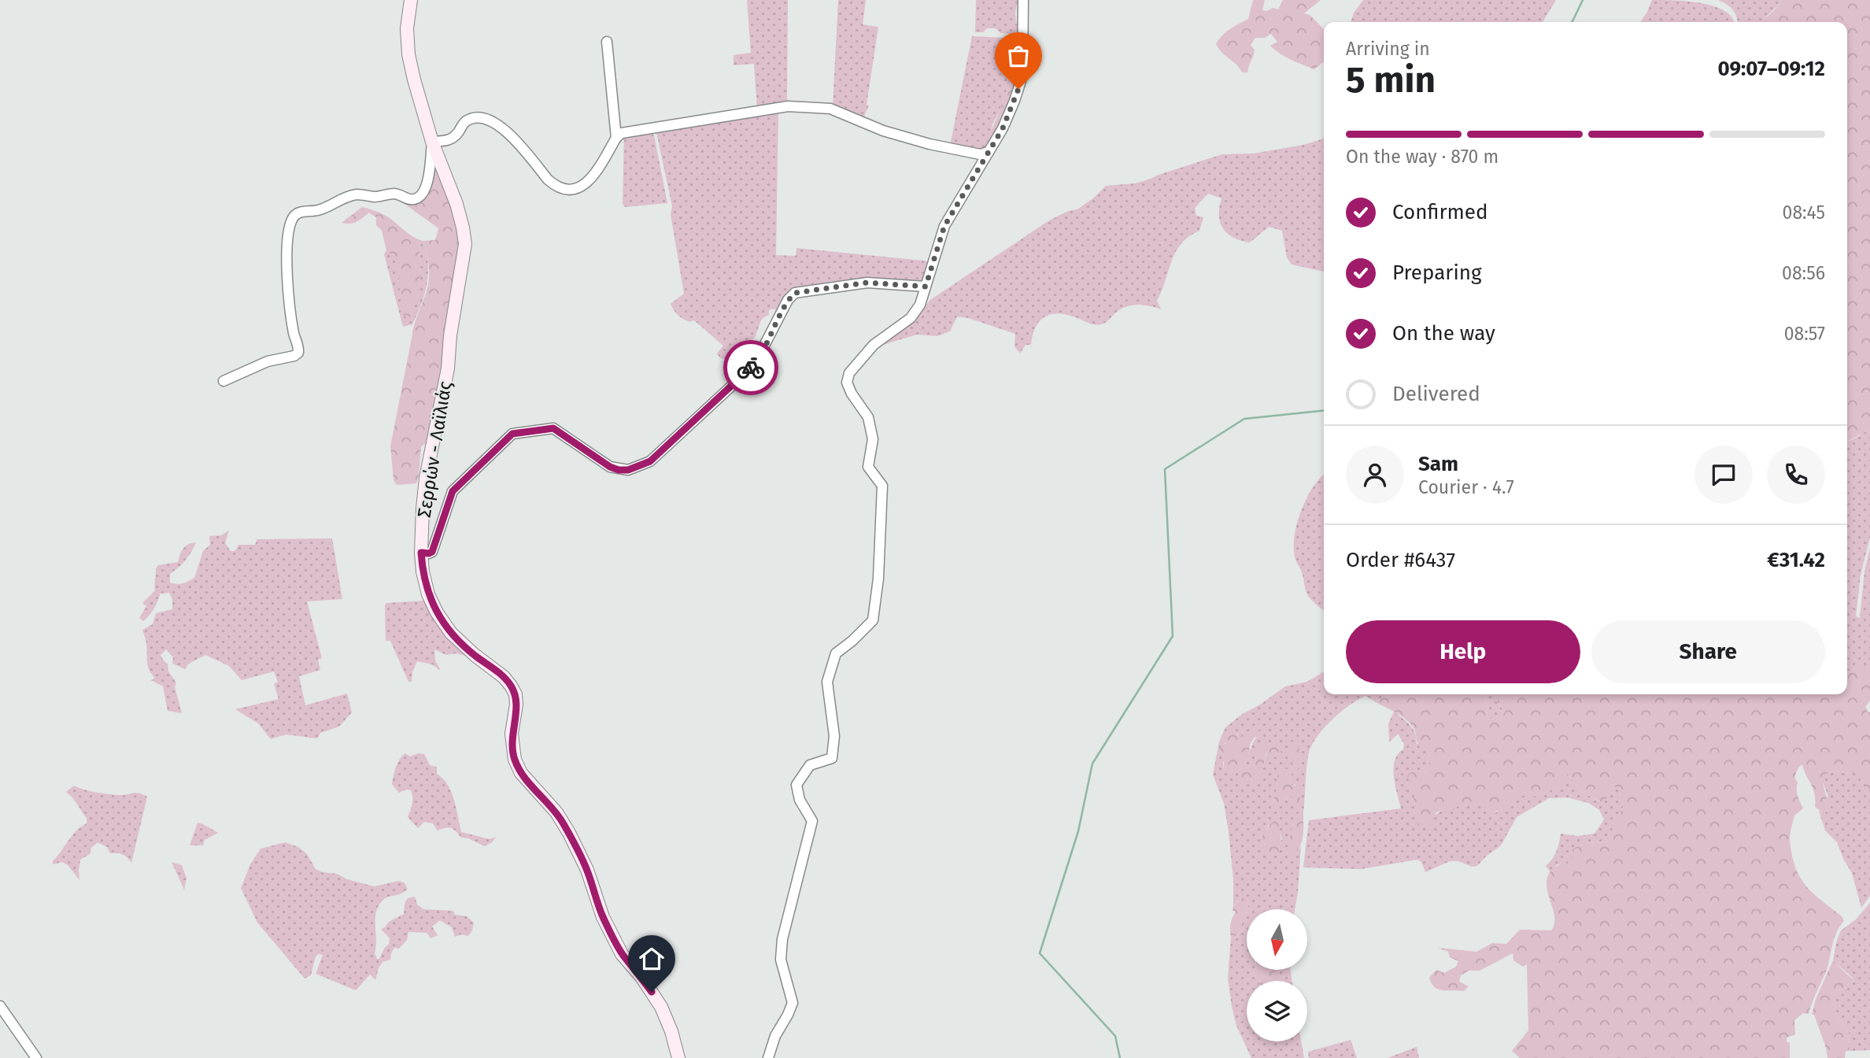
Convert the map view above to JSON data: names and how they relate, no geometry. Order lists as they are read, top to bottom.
{
  "streets": {
    "main road": ["Σερρών - Λαϊλιάς"]
  },
  "north": "bottom",
  "page": {
    "heading": ["5 min", "Arriving in", "09:07–09:12"],
    "panel": [
      "Sam",
      "Courier · 4.7",
      "Order #6437",
      "€31.42"
    ],
    "bar": "On the way · 870 m",
    "list": [
      ["Confirmed", "08:45"],
      ["Preparing", "08:56"],
      ["On the way", "08:57"],
      "Delivered"
    ],
    "buttons": ["Help", "Share"]
  }
}
